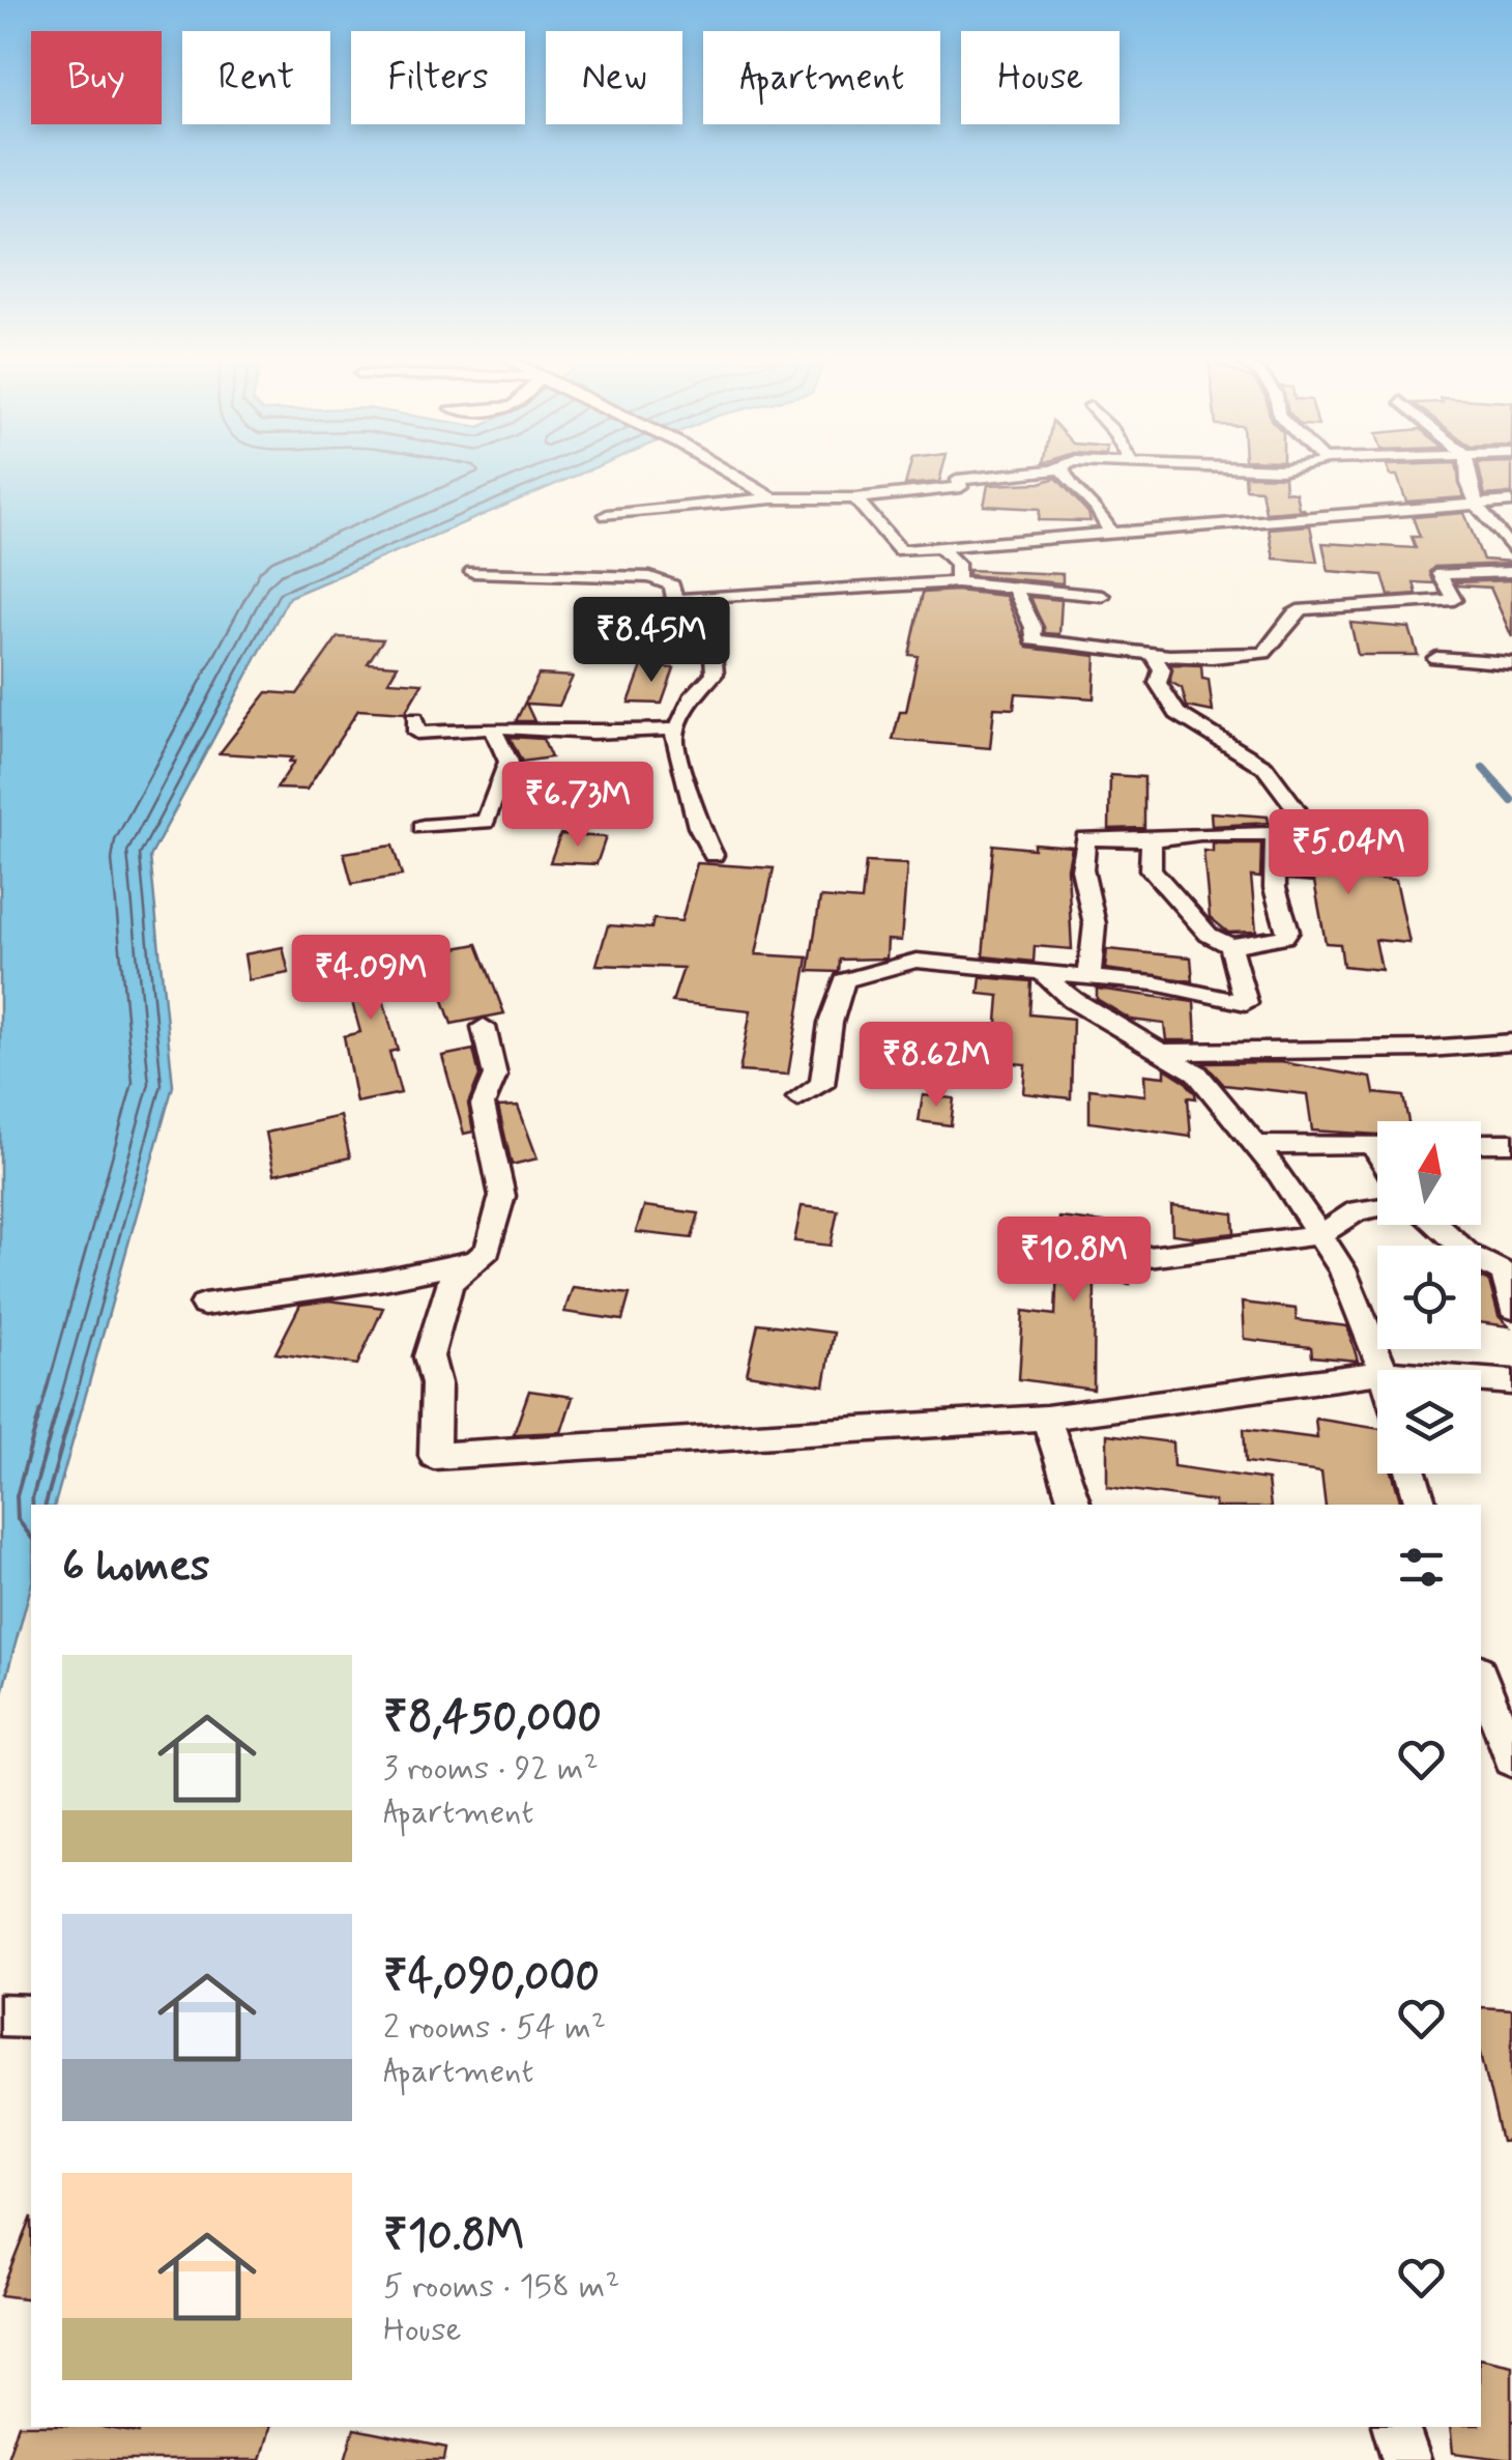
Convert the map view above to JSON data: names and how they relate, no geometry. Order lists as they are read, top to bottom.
{
  "north": "top",
  "page": {
    "chip": [
      "Buy",
      "Rent",
      "Filters",
      "New",
      "Apartment",
      "House"
    ],
    "price": [
      "₹8.45M",
      "₹6.73M",
      "₹5.04M",
      "₹4.09M",
      "₹8.62M",
      "₹10.8M"
    ],
    "heading": "6 homes",
    "list": [
      {
        "name": "₹8,450,000",
        "note": "3 rooms · 92 m² · Apartment"
      },
      {
        "name": "₹4,090,000",
        "note": "2 rooms · 54 m² · Apartment"
      },
      {
        "name": "₹10.8M",
        "note": "5 rooms · 158 m² · House"
      }
    ]
  }
}
